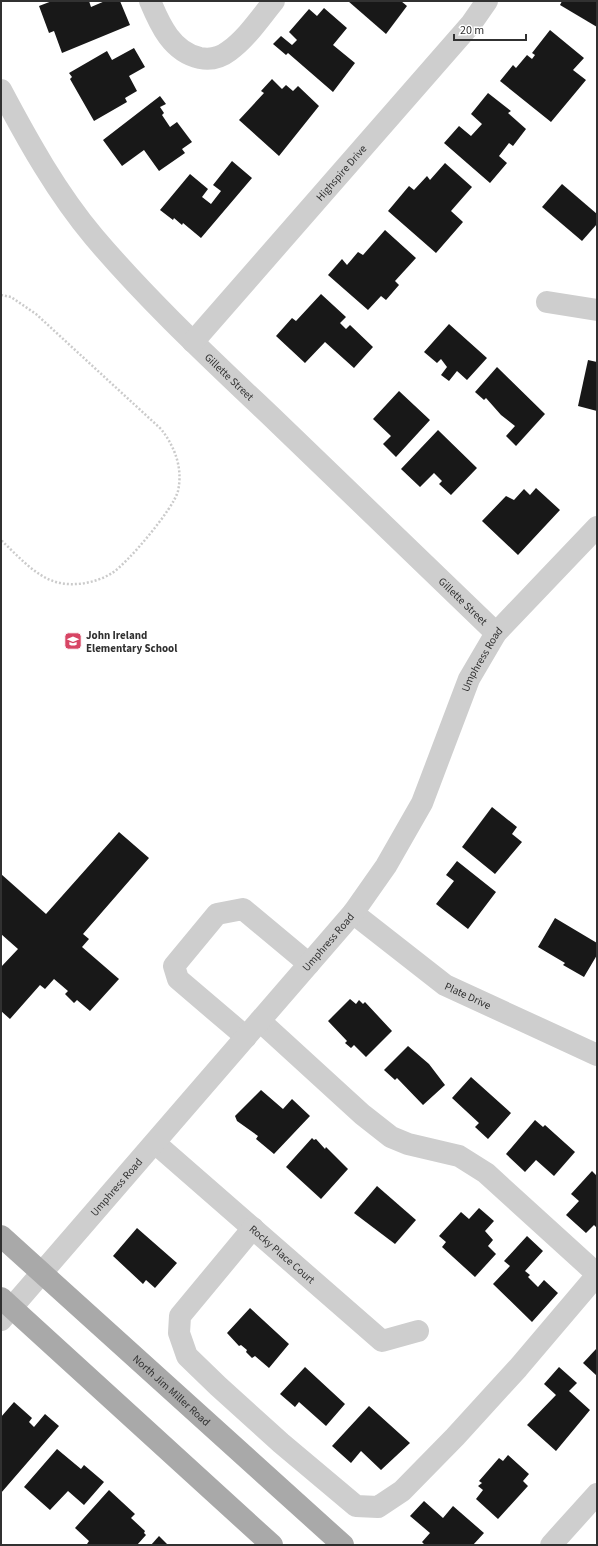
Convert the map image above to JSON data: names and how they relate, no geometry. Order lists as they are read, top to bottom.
{
  "streets": {
    "main road": ["North Jim Miller Road"],
    "street": [
      "Highspire Drive",
      "Gillette Street",
      "Umphress Road",
      "Plate Drive",
      "Rocky Place Court"
    ]
  },
  "crossings": [
    ["Highspire Drive", "Gillette Street"],
    ["Gillette Street", "Umphress Road"],
    ["Umphress Road", "Plate Drive"],
    ["Umphress Road", "Rocky Place Court"],
    ["Umphress Road", "North Jim Miller Road"]
  ],
  "places": {
    "school or university": ["John Ireland Elementary School"]
  },
  "scale_bar": "20 m"
}
